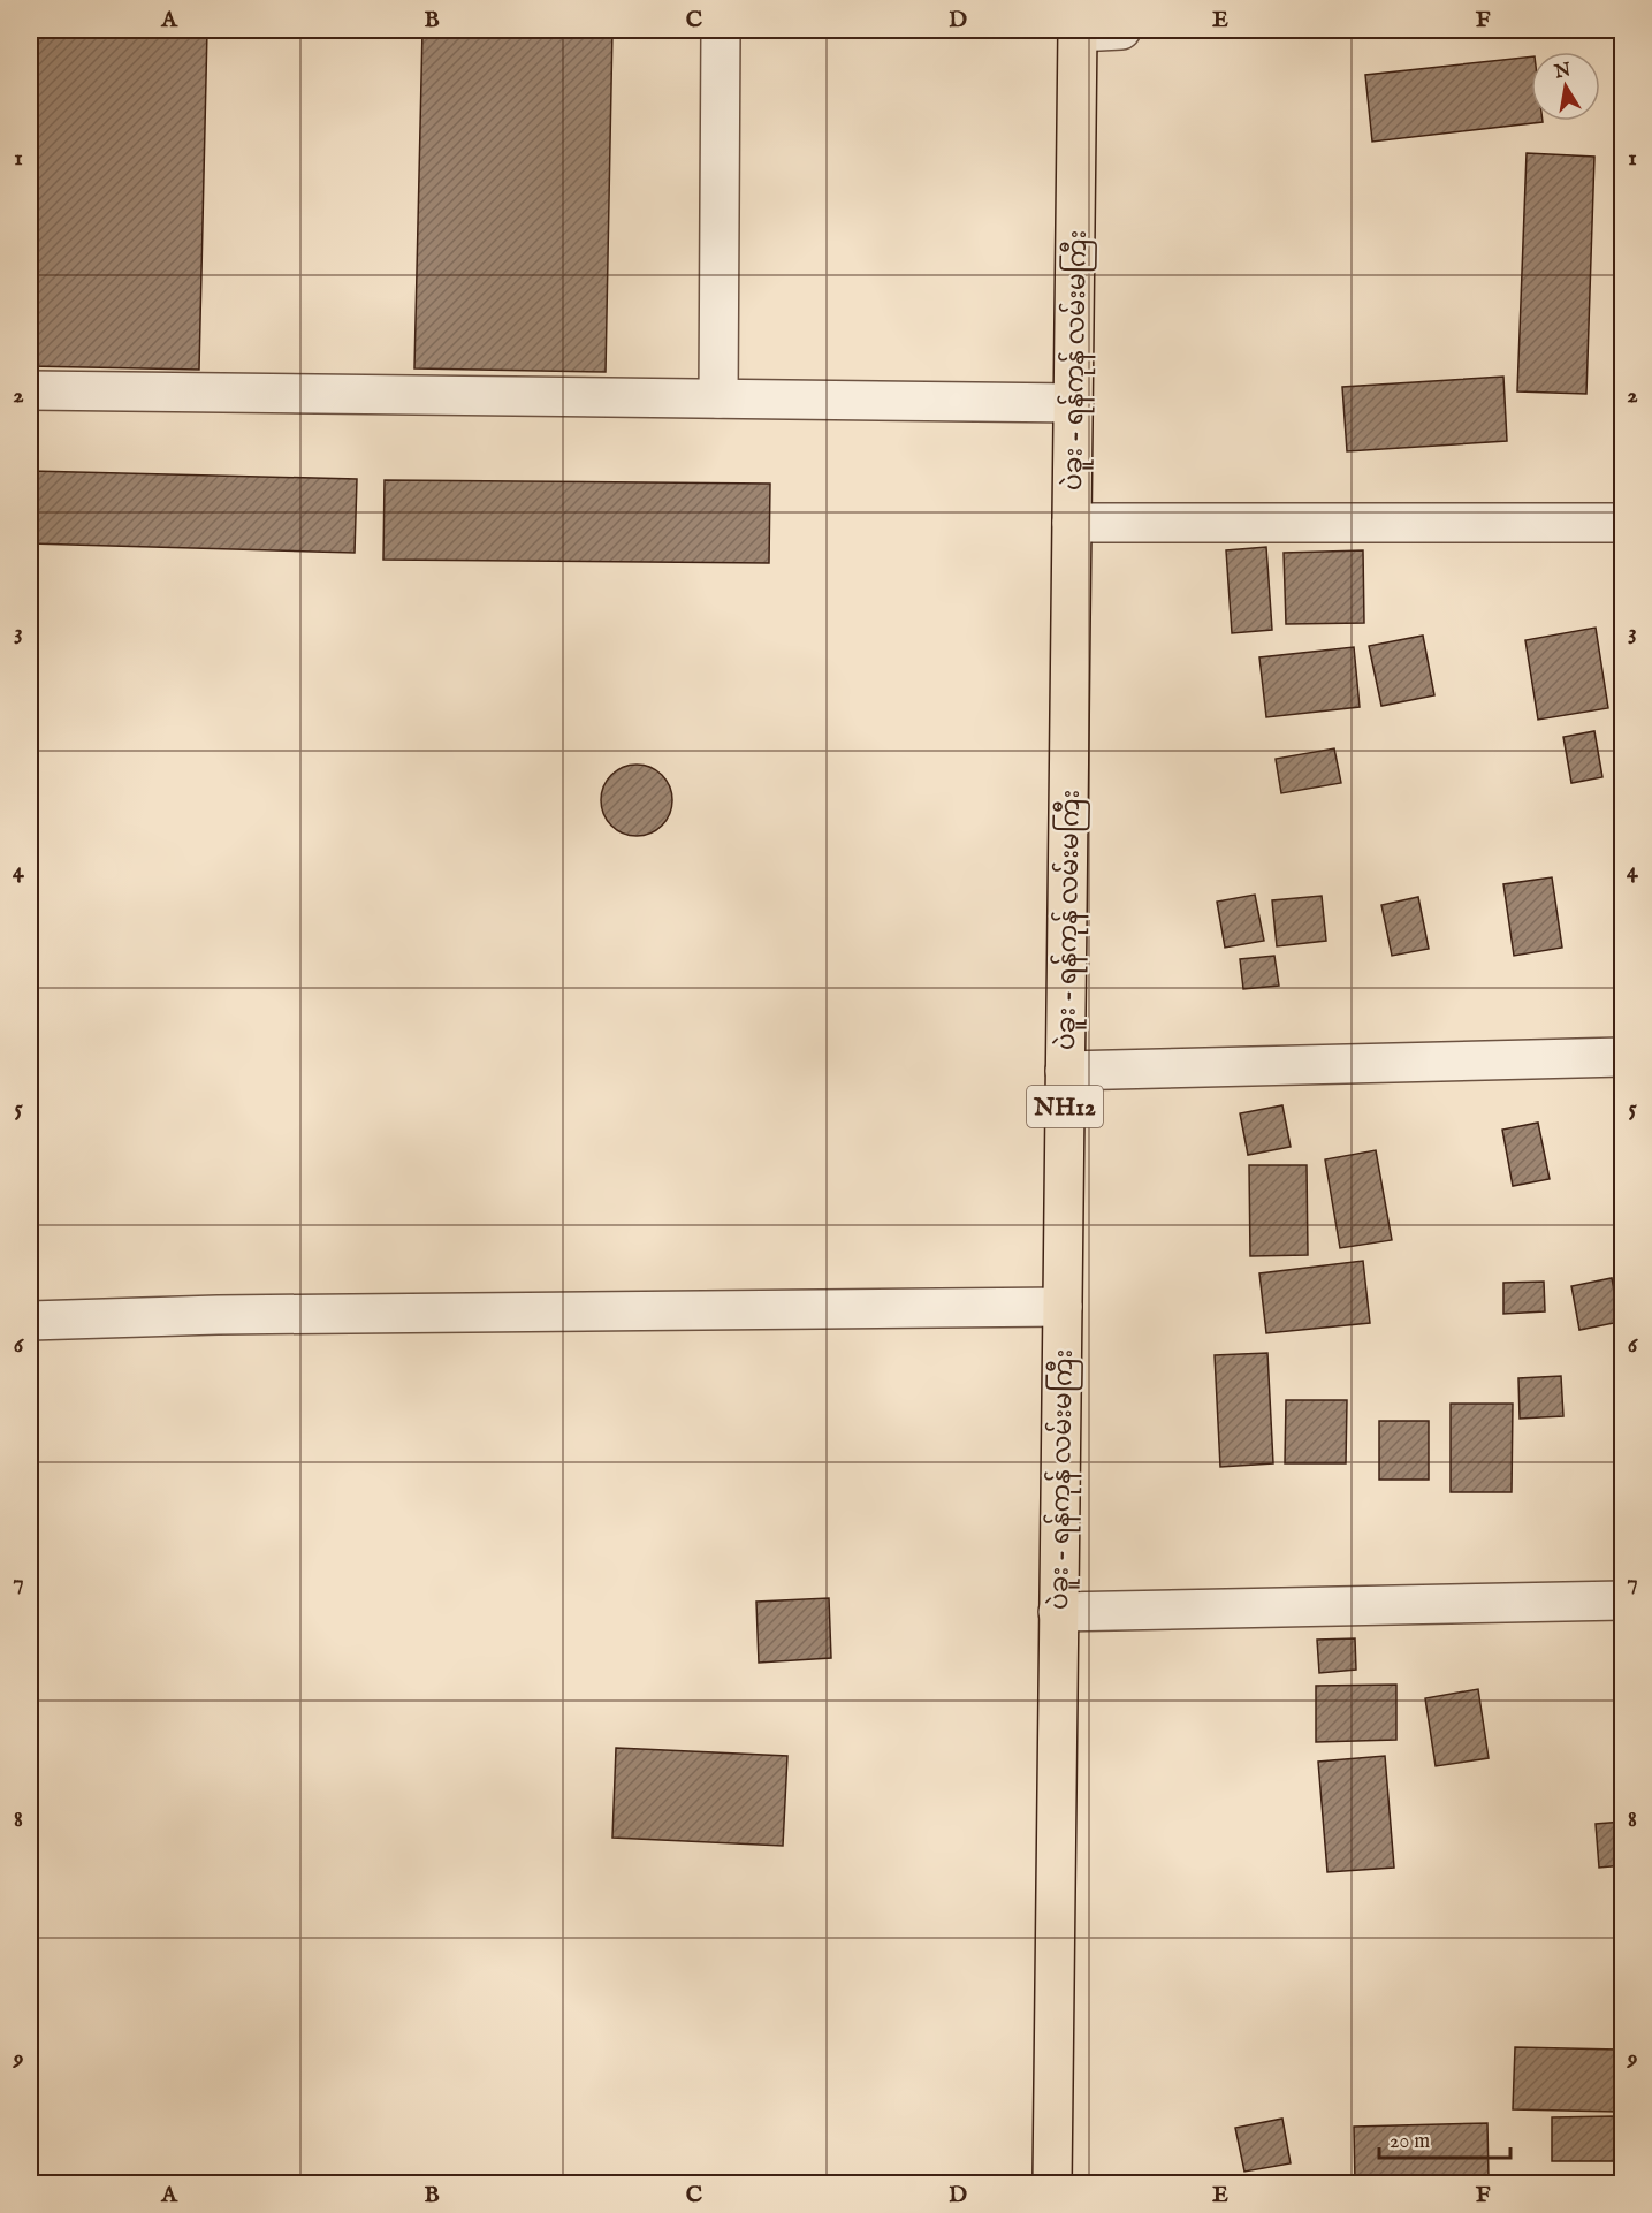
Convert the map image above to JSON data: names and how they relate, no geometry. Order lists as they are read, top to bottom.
{
  "streets": {
    "highway": ["ပဲခူး - ရန်ကုန် လမ်းမကြီး", "NH12"]
  },
  "scale_bar": "20 m",
  "north": "top",
  "grid": {
    "columns": [
      "A",
      "B",
      "C",
      "D",
      "E",
      "F"
    ],
    "rows": [
      "1",
      "2",
      "3",
      "4",
      "5",
      "6",
      "7",
      "8",
      "9"
    ]
  }
}
